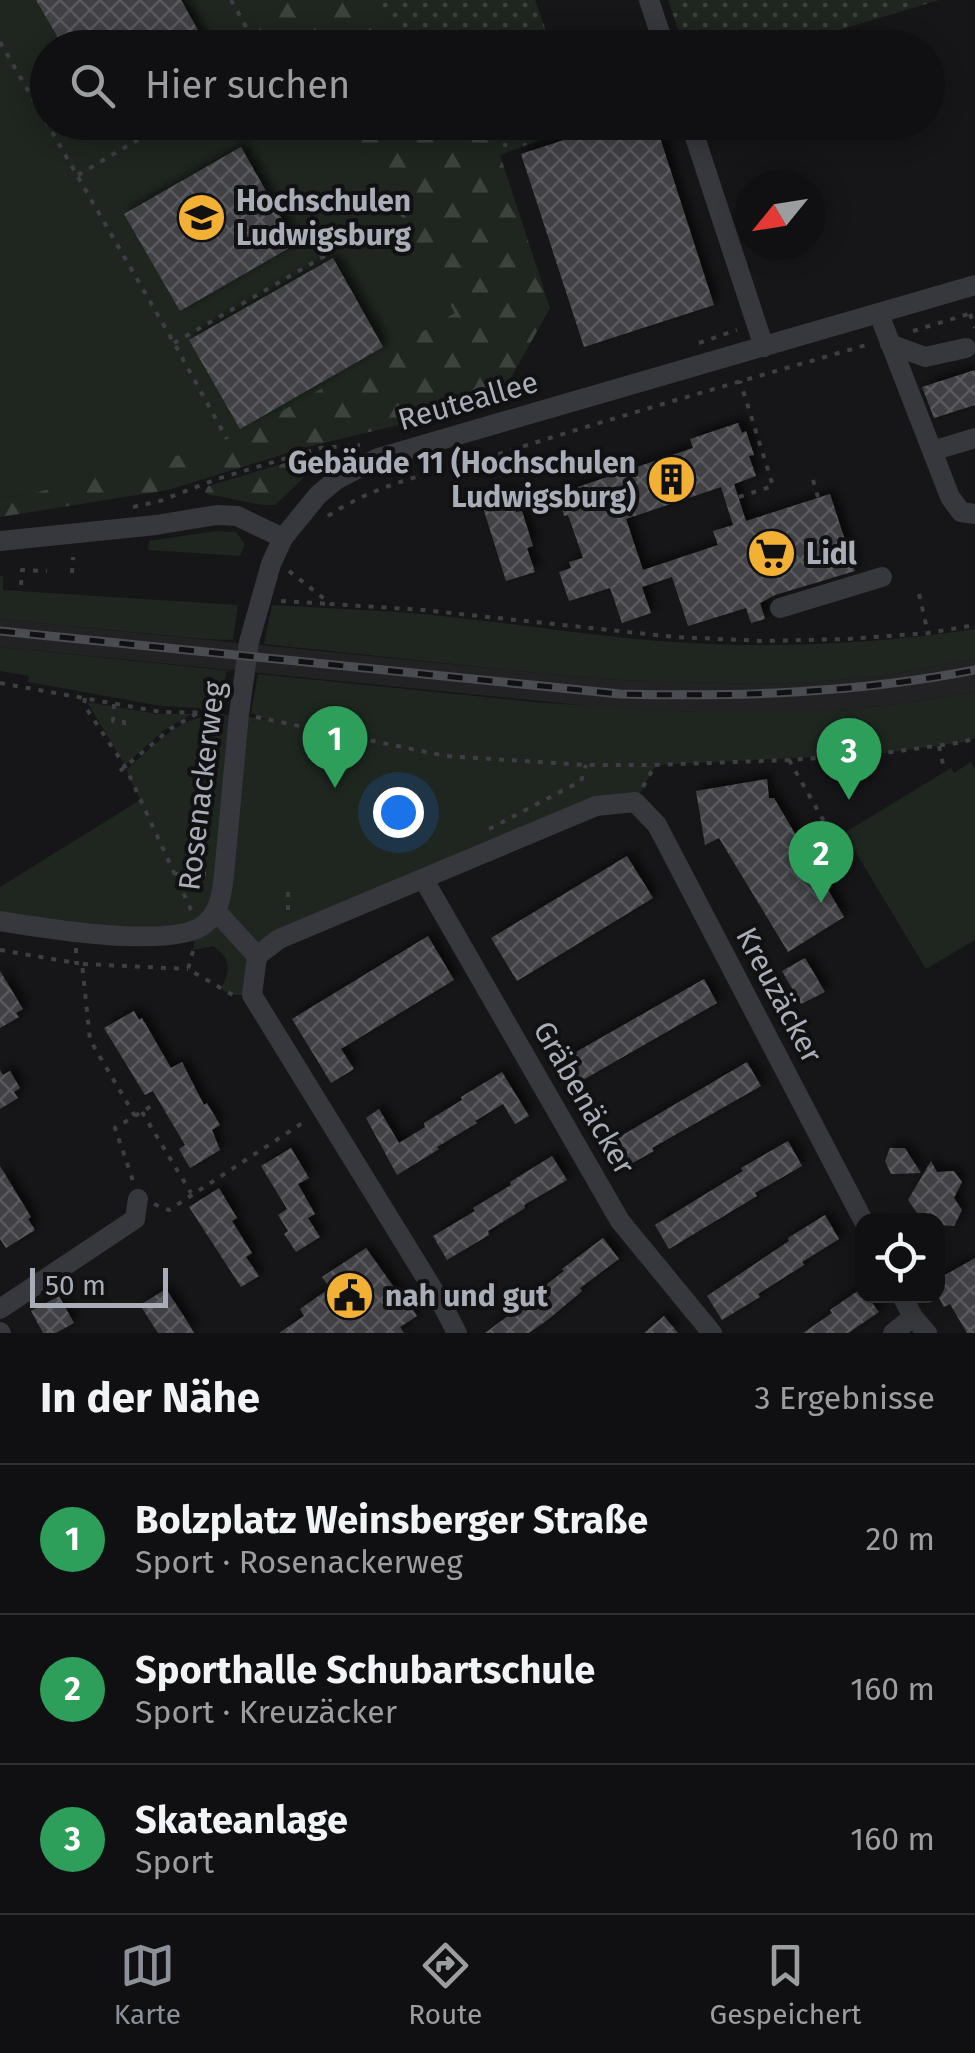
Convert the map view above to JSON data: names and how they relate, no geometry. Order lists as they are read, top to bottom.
{
  "streets": {
    "street": [
      "Reuteallee",
      "Rosenackerweg",
      "Kreuzäcker",
      "Gräbenäcker"
    ]
  },
  "crossings": [
    ["Reuteallee", "Rosenackerweg"]
  ],
  "places": {
    "school or university": ["Hochschulen Ludwigsburg"],
    "building": ["Gebäude 11 (Hochschulen Ludwigsburg)"],
    "supermarket": ["Lidl"],
    "public building": ["nah und gut"]
  },
  "scale_bar": "50 m",
  "north": "bottom left",
  "page": {
    "search": "Hier suchen",
    "pins": ["1", "3", "2"],
    "scale": "50 m",
    "heading": ["In der Nähe", "3 Ergebnisse"],
    "list": [
      {
        "mark": "1",
        "name": "Bolzplatz Weinsberger Straße",
        "note": "Sport · Rosenackerweg",
        "value": "20 m"
      },
      {
        "mark": "2",
        "name": "Sporthalle Schubartschule",
        "note": "Sport · Kreuzäcker",
        "value": "160 m"
      },
      {
        "mark": "3",
        "name": "Skateanlage",
        "note": "Sport",
        "value": "160 m"
      }
    ],
    "nav": ["Karte", "Route", "Gespeichert"]
  }
}
